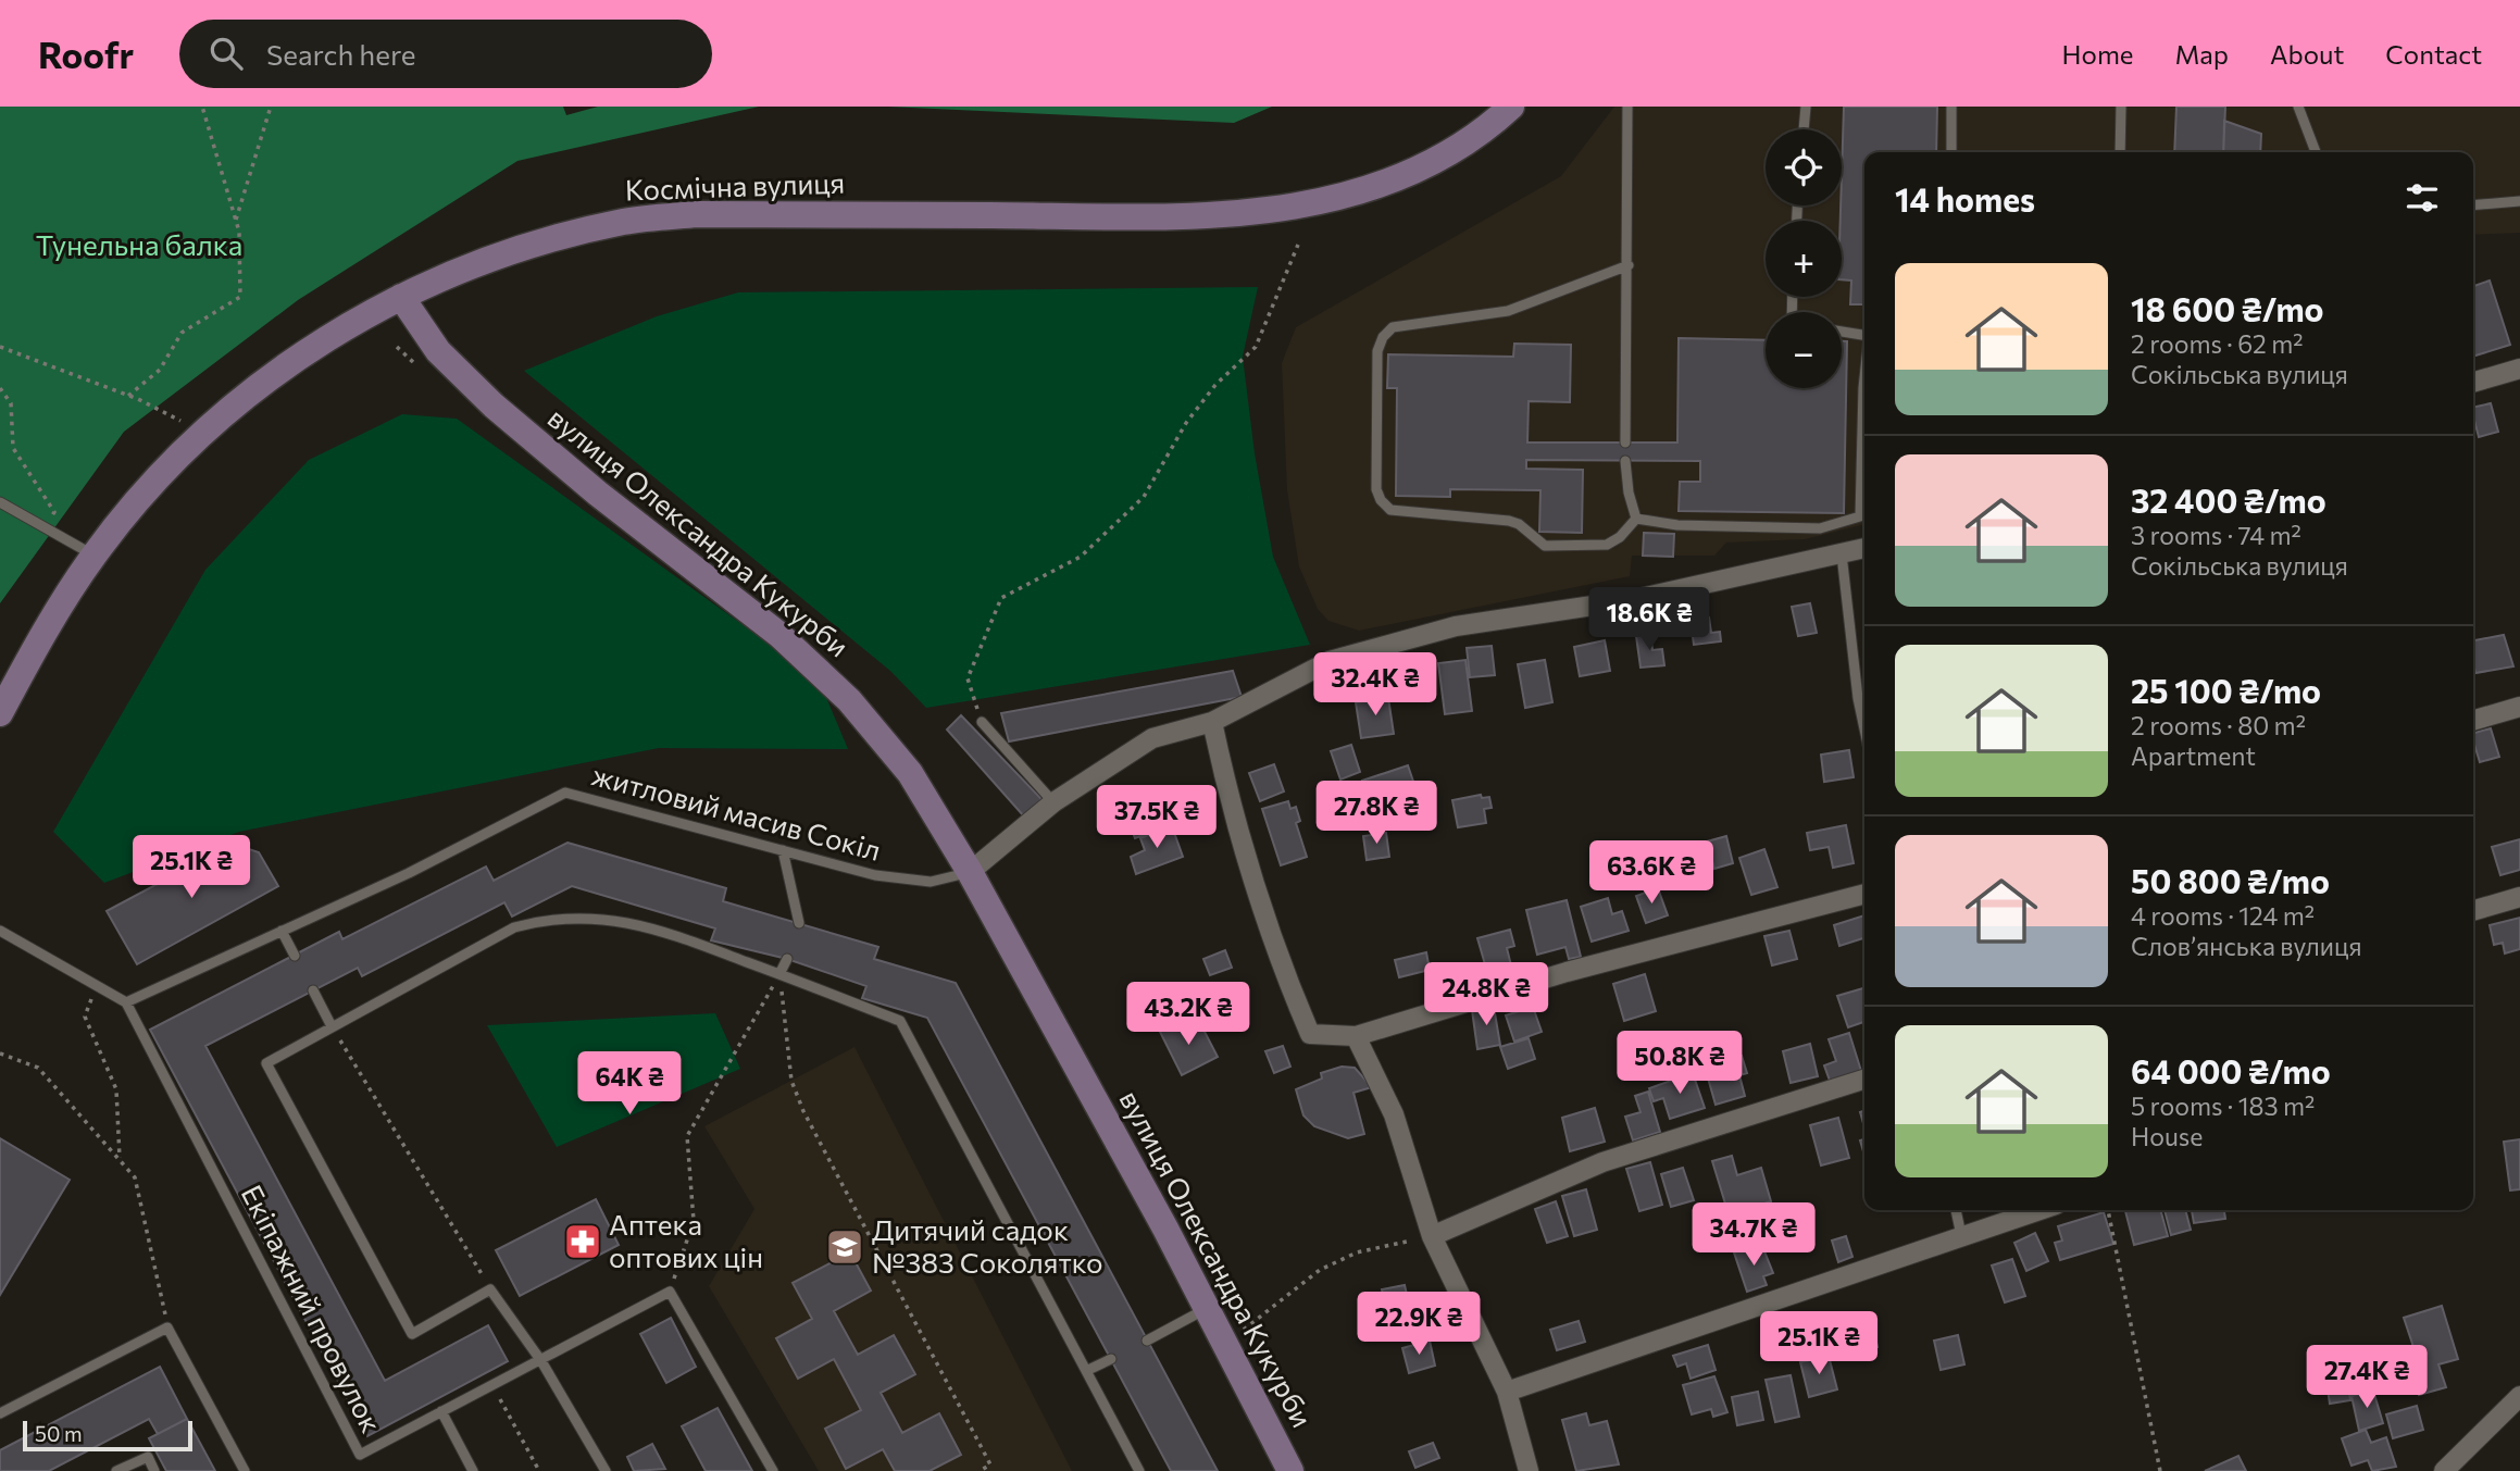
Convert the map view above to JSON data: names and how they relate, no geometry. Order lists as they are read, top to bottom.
{
  "streets": {
    "main road": ["Космічна вулиця", "вулиця Олександра Кукурби"],
    "lane": ["житловий масив Сокіл", "Екіпажний провулок"]
  },
  "crossings": [
    ["Космічна вулиця", "вулиця Олександра Кукурби"],
    ["вулиця Олександра Кукурби", "житловий масив Сокіл"],
    ["житловий масив Сокіл", "Екіпажний провулок"]
  ],
  "parks": ["Тунельна балка"],
  "places": {
    "pharmacy": ["Аптека оптових цін"],
    "school or university": ["Дитячий садок №383 Соколятко"]
  },
  "scale_bar": "50 m",
  "page": {
    "header": "Roofr",
    "search": "Search here",
    "nav": [
      "Home",
      "Map",
      "About",
      "Contact"
    ],
    "map_buttons": ["+", "−"],
    "heading": "14 homes",
    "list": [
      {
        "name": "18 600 ₴/mo",
        "note": "2 rooms · 62 m² · Сокільська вулиця"
      },
      {
        "name": "32 400 ₴/mo",
        "note": "3 rooms · 74 m² · Сокільська вулиця"
      },
      {
        "name": "25 100 ₴/mo",
        "note": "2 rooms · 80 m² · Apartment"
      },
      {
        "name": "50 800 ₴/mo",
        "note": "4 rooms · 124 m² · Словʼянська вулиця"
      },
      {
        "name": "64 000 ₴/mo",
        "note": "5 rooms · 183 m² · House"
      }
    ],
    "price": [
      "18.6K ₴",
      "32.4K ₴",
      "27.8K ₴",
      "37.5K ₴",
      "25.1K ₴",
      "63.6K ₴",
      "24.8K ₴",
      "43.2K ₴",
      "50.8K ₴",
      "64K ₴",
      "34.7K ₴",
      "22.9K ₴",
      "25.1K ₴",
      "27.4K ₴"
    ],
    "scale": "50 m"
  }
}
